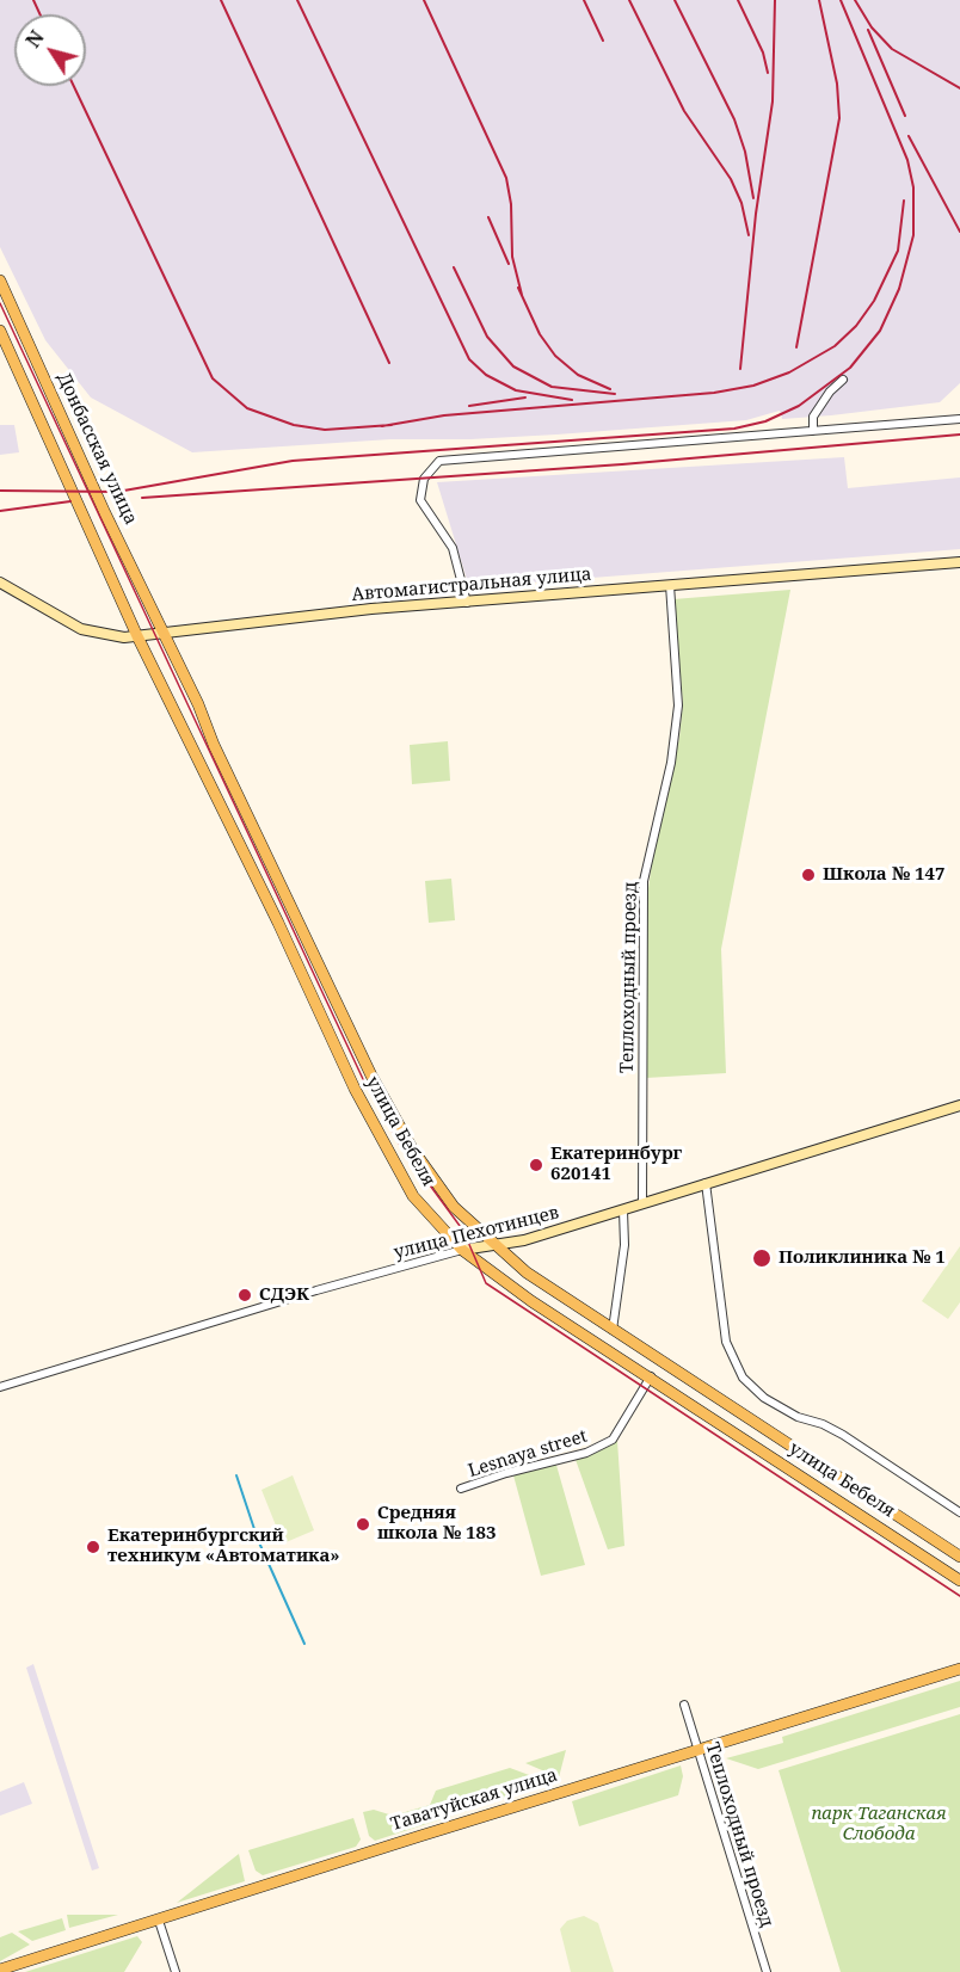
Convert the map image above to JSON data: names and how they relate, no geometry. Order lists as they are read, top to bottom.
{
  "streets": {
    "main road": [
      "Донбасская улица",
      "Автомагистральная улица",
      "улица Бебеля",
      "улица Пехотинцев",
      "Таватуйская улица"
    ],
    "street": ["Теплоходный проезд", "Lesnaya street"]
  },
  "crossings": [
    ["Донбасская улица", "Автомагистральная улица"],
    ["Донбасская улица", "улица Бебеля"],
    ["Автомагистральная улица", "Теплоходный проезд"],
    ["Автомагистральная улица", "улица Бебеля"],
    ["Теплоходный проезд", "улица Пехотинцев"],
    ["Теплоходный проезд", "Таватуйская улица"],
    ["улица Бебеля", "улица Пехотинцев"],
    ["улица Бебеля", "Lesnaya street"]
  ],
  "parks": ["парк Таганская Слобода"],
  "places": [
    "Школа № 147",
    "Екатеринбург 620141",
    "Поликлиника № 1",
    "СДЭК",
    "Средняя школа № 183",
    "Екатеринбургский техникум «Автоматика»"
  ],
  "north": "top left"
}
